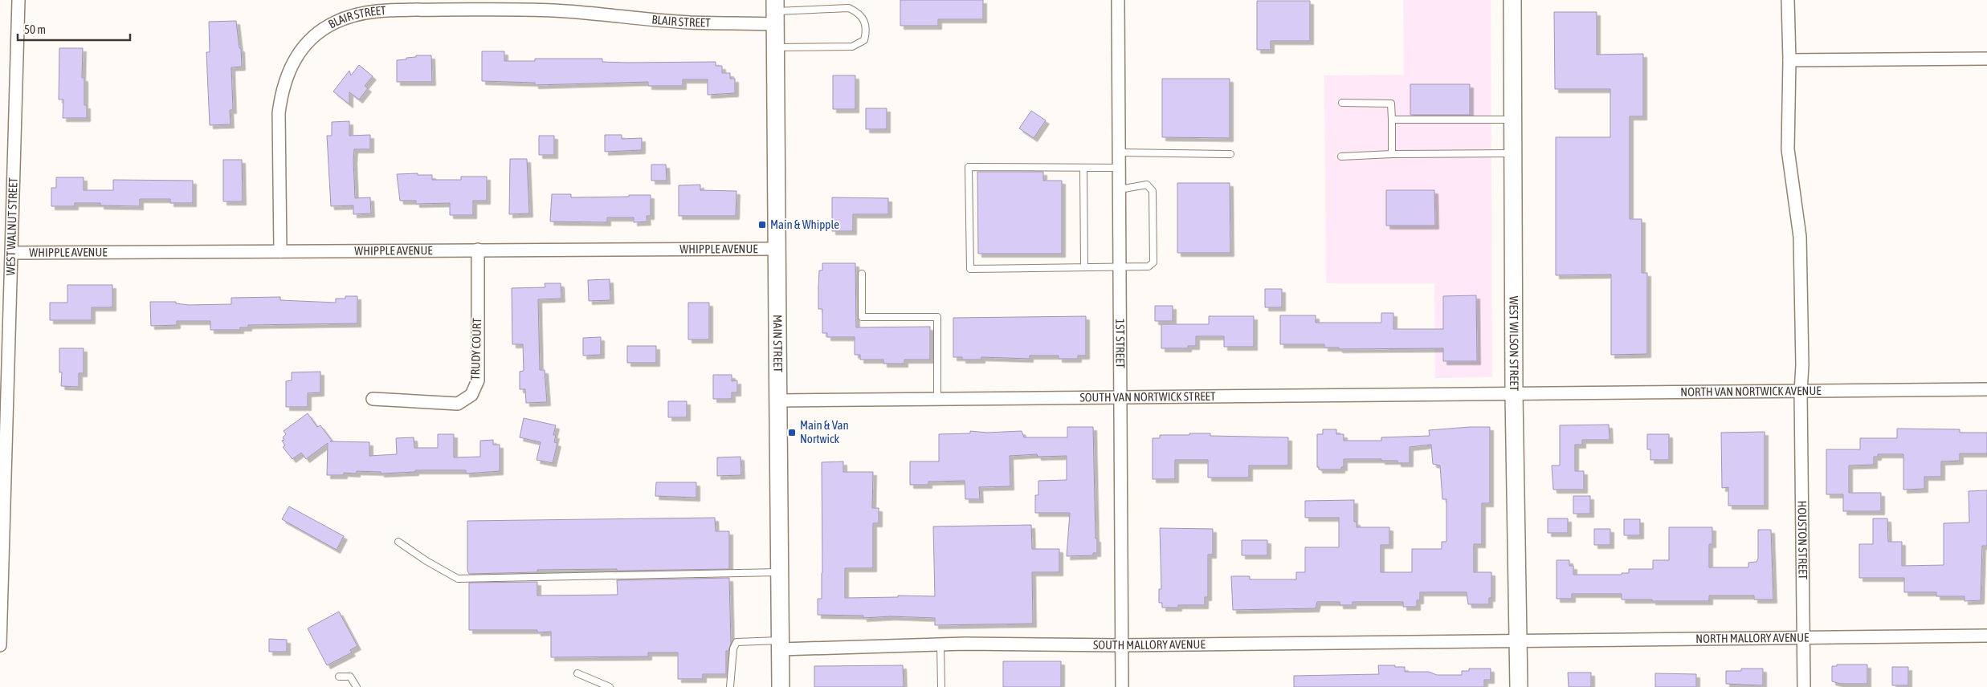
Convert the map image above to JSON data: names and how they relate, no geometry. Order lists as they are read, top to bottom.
{
  "streets": {
    "main road": ["MAIN STREET", "WEST WILSON STREET"],
    "street": [
      "BLAIR STREET",
      "WEST WALNUT STREET",
      "WHIPPLE AVENUE",
      "1ST STREET",
      "TRUDY COURT",
      "NORTH VAN NORTWICK AVENUE",
      "SOUTH VAN NORTWICK STREET",
      "HOUSTON STREET",
      "NORTH MALLORY AVENUE",
      "SOUTH MALLORY AVENUE"
    ]
  },
  "crossings": [
    ["BLAIR STREET", "WHIPPLE AVENUE"],
    ["BLAIR STREET", "MAIN STREET"],
    ["WEST WALNUT STREET", "WHIPPLE AVENUE"],
    ["WHIPPLE AVENUE", "MAIN STREET"],
    ["WHIPPLE AVENUE", "TRUDY COURT"],
    ["MAIN STREET", "SOUTH VAN NORTWICK STREET"],
    ["MAIN STREET", "SOUTH MALLORY AVENUE"],
    ["1ST STREET", "SOUTH VAN NORTWICK STREET"],
    ["1ST STREET", "SOUTH MALLORY AVENUE"],
    ["WEST WILSON STREET", "NORTH VAN NORTWICK AVENUE"],
    ["WEST WILSON STREET", "SOUTH VAN NORTWICK STREET"],
    ["WEST WILSON STREET", "NORTH MALLORY AVENUE"],
    ["WEST WILSON STREET", "SOUTH MALLORY AVENUE"],
    ["NORTH VAN NORTWICK AVENUE", "SOUTH VAN NORTWICK STREET"],
    ["NORTH VAN NORTWICK AVENUE", "HOUSTON STREET"],
    ["HOUSTON STREET", "NORTH MALLORY AVENUE"],
    ["NORTH MALLORY AVENUE", "SOUTH MALLORY AVENUE"]
  ],
  "places": {
    "transit": ["Main & Whipple", "Main & Van Nortwick"]
  },
  "scale_bar": "50 m"
}
